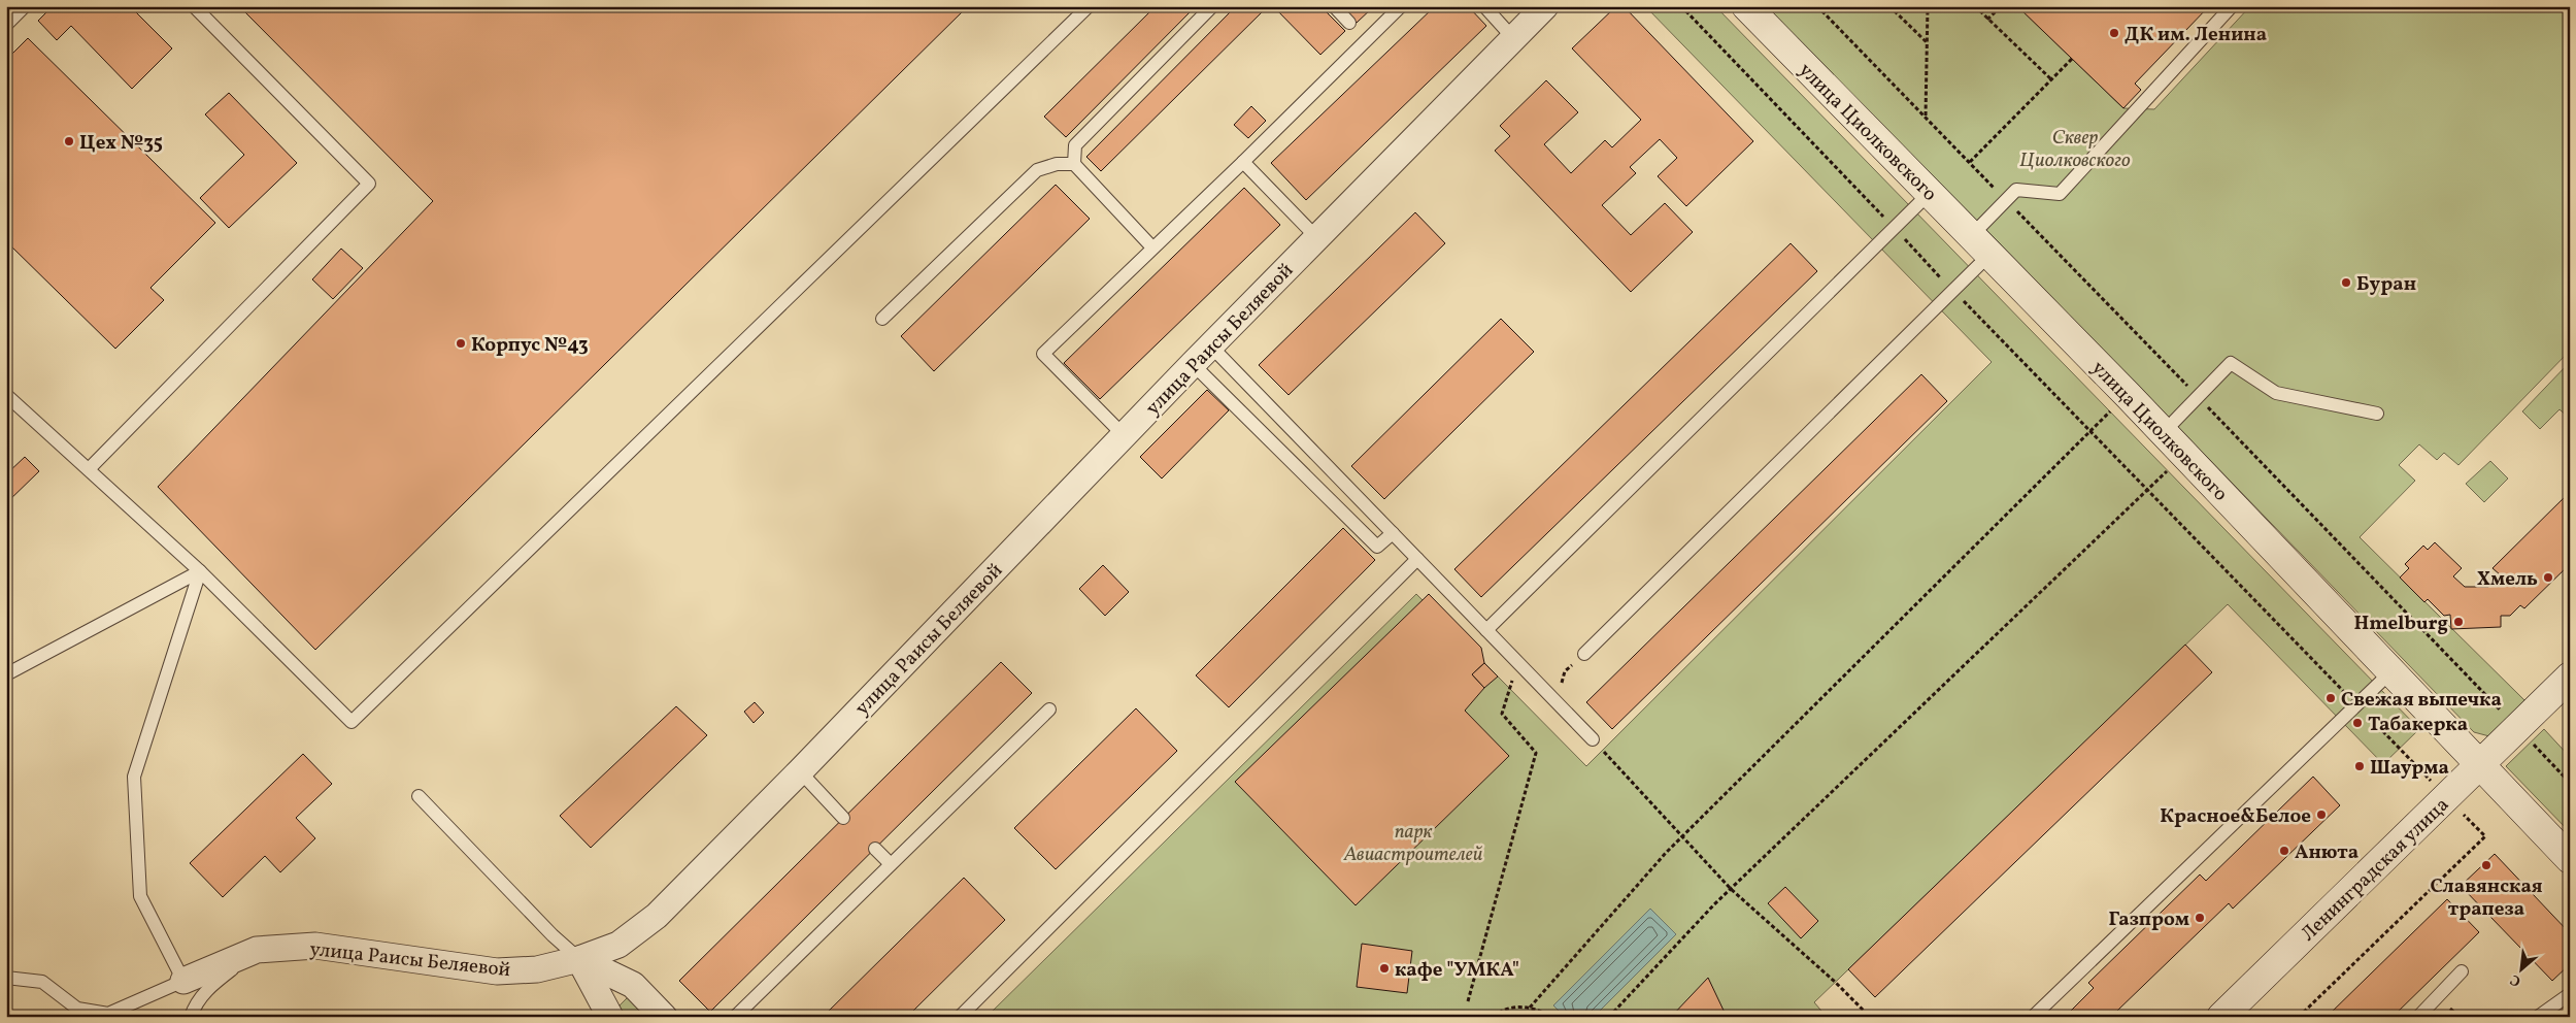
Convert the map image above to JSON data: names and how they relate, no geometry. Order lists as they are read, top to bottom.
{
  "streets": {
    "street": ["улица Циолковского", "улица Раисы Беляевой", "Ленинградская улица"]
  },
  "crossings": [
    ["улица Циолковского", "Ленинградская улица"]
  ],
  "parks": ["Сквер Циолковского", "парк Авиастроителей"],
  "places": [
    "ДК им. Ленина",
    "Цех №35",
    "Буран",
    "Корпус №43",
    "Хмель",
    "Hmelburg",
    "Свежая выпечка",
    "Табакерка",
    "Шаурма",
    "Красное&Белое",
    "Анюта",
    "Славянская трапеза",
    "Газпром",
    "кафе \"УМКА\""
  ],
  "north": "bottom left"
}
